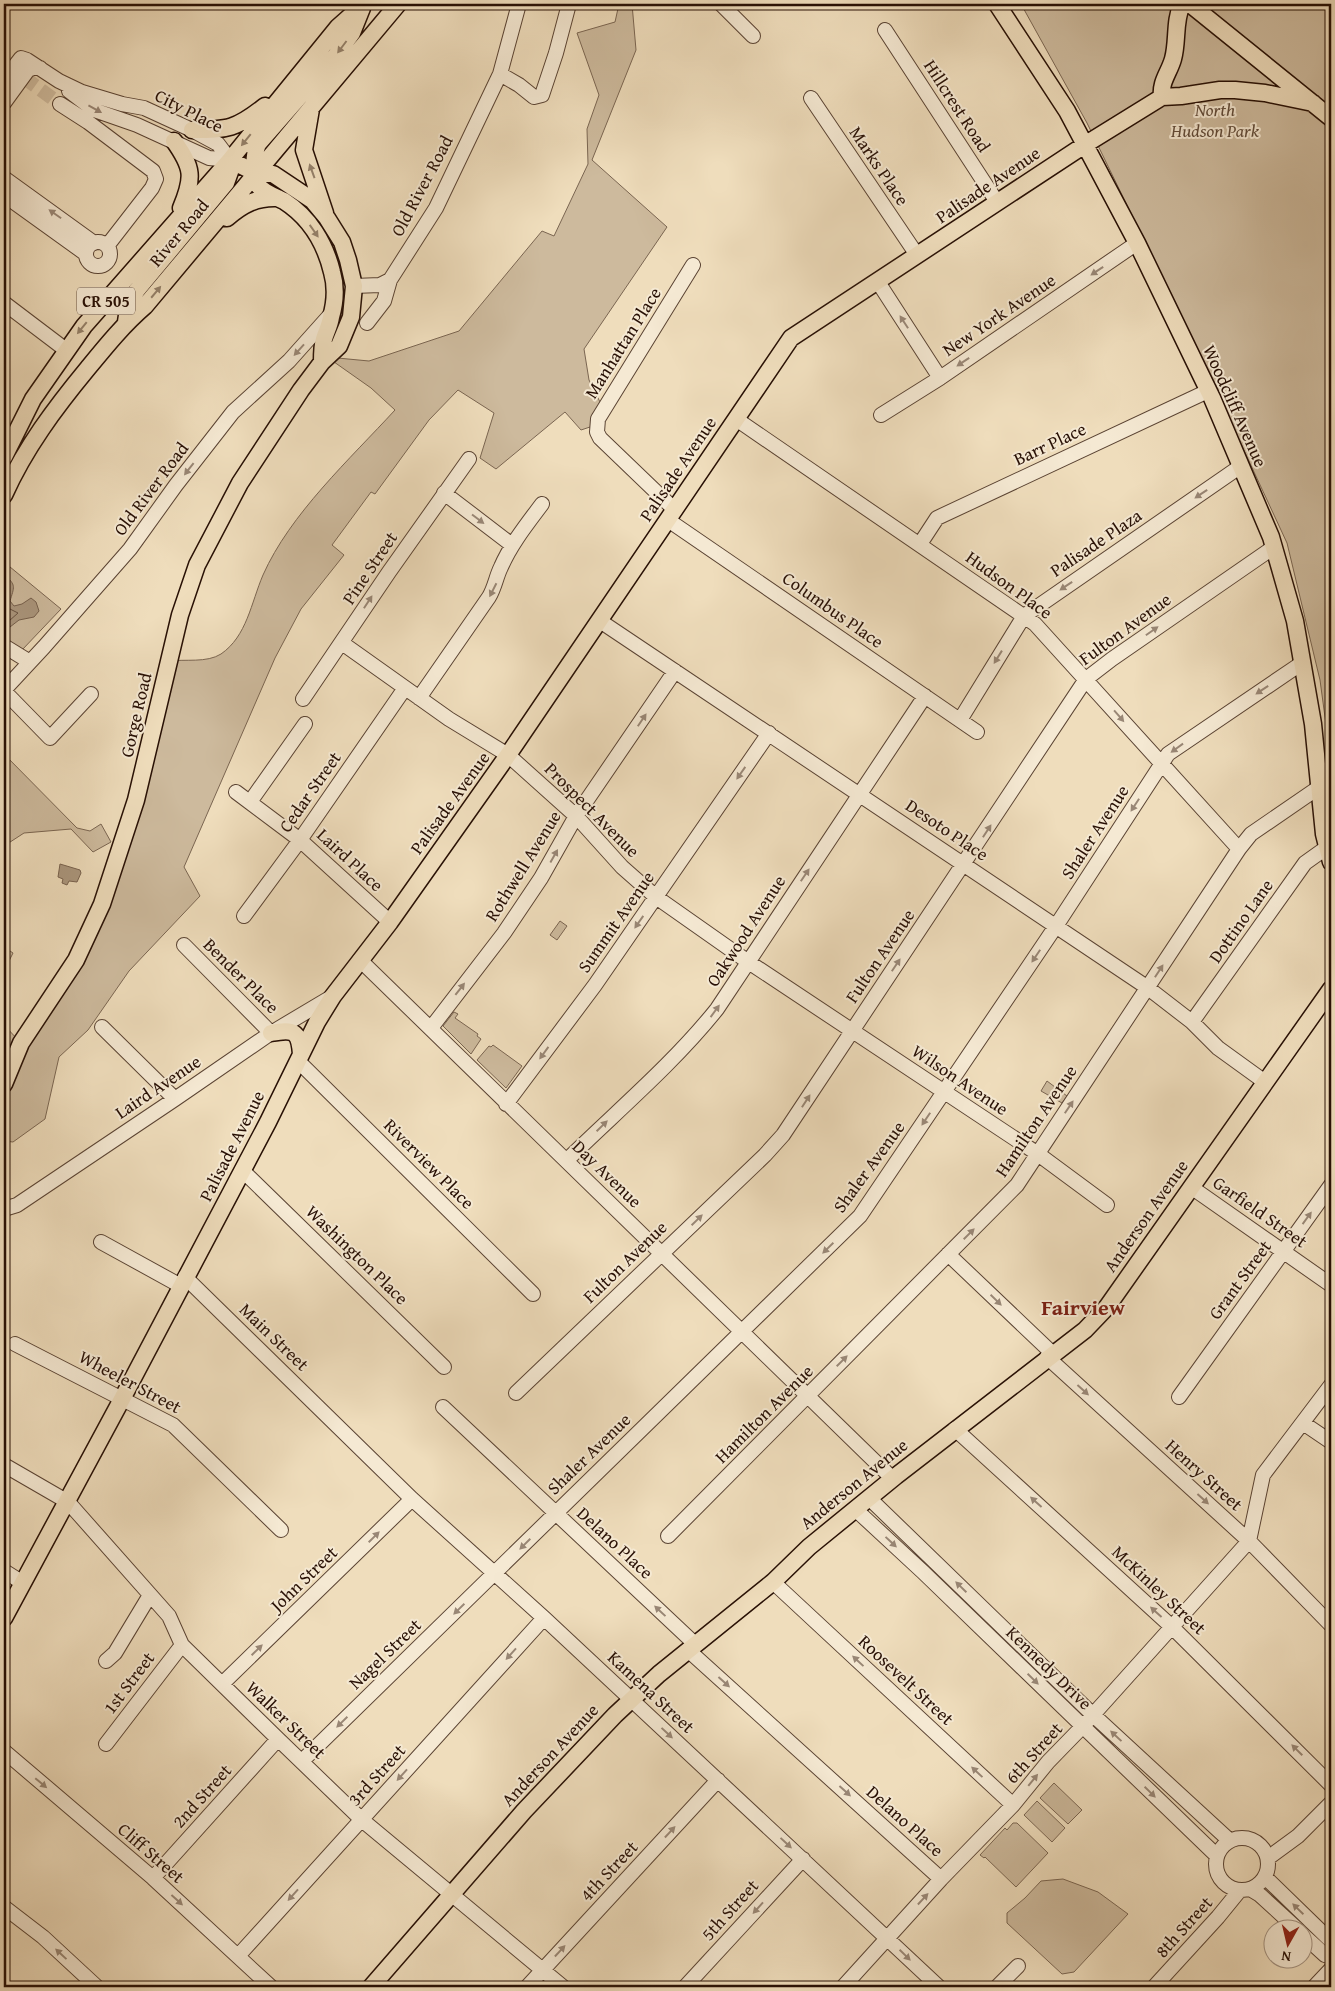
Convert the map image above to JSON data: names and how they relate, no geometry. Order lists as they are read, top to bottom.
{
  "streets": {
    "main road": [
      "Palisade Avenue",
      "River Road",
      "CR 505",
      "Woodcliff Avenue",
      "Gorge Road",
      "Anderson Avenue"
    ],
    "street": [
      "Hillcrest Road",
      "City Place",
      "Marks Place",
      "Old River Road",
      "New York Avenue",
      "Manhattan Place",
      "Barr Place",
      "Palisade Plaza",
      "Pine Street",
      "Hudson Place",
      "Columbus Place",
      "Fulton Avenue",
      "Cedar Street",
      "Prospect Avenue",
      "Desoto Place",
      "Shaler Avenue",
      "Laird Place",
      "Rothwell Avenue",
      "Dottino Lane",
      "Summit Avenue",
      "Oakwood Avenue",
      "Bender Place",
      "Wilson Avenue",
      "Laird Avenue",
      "Hamilton Avenue",
      "Riverview Place",
      "Day Avenue",
      "Garfield Street",
      "Washington Place",
      "Grant Street",
      "Main Street",
      "Wheeler Street",
      "Henry Street",
      "Delano Place",
      "John Street",
      "McKinley Street",
      "Nagel Street",
      "Kennedy Drive",
      "Roosevelt Street",
      "1st Street",
      "Kamena Street",
      "Walker Street",
      "6th Street",
      "3rd Street",
      "2nd Street",
      "Cliff Street",
      "4th Street",
      "5th Street",
      "8th Street"
    ]
  },
  "crossings": [
    ["Hillcrest Road", "Palisade Avenue"],
    ["City Place", "River Road"],
    ["City Place", "Gorge Road"],
    ["Marks Place", "Palisade Avenue"],
    ["Palisade Avenue", "Woodcliff Avenue"],
    ["Palisade Avenue", "Hudson Place"],
    ["Palisade Avenue", "Columbus Place"],
    ["Palisade Avenue", "Prospect Avenue"],
    ["Palisade Avenue", "Desoto Place"],
    ["Palisade Avenue", "Laird Place"],
    ["Palisade Avenue", "Laird Avenue"],
    ["Palisade Avenue", "Riverview Place"],
    ["Palisade Avenue", "Day Avenue"],
    ["Palisade Avenue", "Washington Place"],
    ["Palisade Avenue", "Main Street"],
    ["Palisade Avenue", "Wheeler Street"],
    ["Palisade Avenue", "Walker Street"],
    ["River Road", "Gorge Road"],
    ["New York Avenue", "Woodcliff Avenue"],
    ["Manhattan Place", "Columbus Place"],
    ["Woodcliff Avenue", "Barr Place"],
    ["Woodcliff Avenue", "Palisade Plaza"],
    ["Woodcliff Avenue", "Fulton Avenue"],
    ["Woodcliff Avenue", "Shaler Avenue"],
    ["Woodcliff Avenue", "Dottino Lane"],
    ["Woodcliff Avenue", "Hamilton Avenue"],
    ["Barr Place", "Hudson Place"],
    ["Palisade Plaza", "Hudson Place"],
    ["Palisade Plaza", "Columbus Place"],
    ["Pine Street", "Prospect Avenue"],
    ["Hudson Place", "Fulton Avenue"],
    ["Hudson Place", "Shaler Avenue"],
    ["Hudson Place", "Hamilton Avenue"],
    ["Columbus Place", "Oakwood Avenue"],
    ["Fulton Avenue", "Desoto Place"],
    ["Fulton Avenue", "Wilson Avenue"],
    ["Fulton Avenue", "Day Avenue"],
    ["Cedar Street", "Prospect Avenue"],
    ["Cedar Street", "Laird Place"],
    ["Prospect Avenue", "Rothwell Avenue"],
    ["Prospect Avenue", "Summit Avenue"],
    ["Prospect Avenue", "Oakwood Avenue"],
    ["Prospect Avenue", "Wilson Avenue"],
    ["Desoto Place", "Shaler Avenue"],
    ["Desoto Place", "Rothwell Avenue"],
    ["Desoto Place", "Dottino Lane"],
    ["Desoto Place", "Summit Avenue"],
    ["Desoto Place", "Oakwood Avenue"],
    ["Desoto Place", "Hamilton Avenue"],
    ["Desoto Place", "Anderson Avenue"],
    ["Shaler Avenue", "Wilson Avenue"],
    ["Shaler Avenue", "Day Avenue"],
    ["Shaler Avenue", "Delano Place"],
    ["Shaler Avenue", "Nagel Street"],
    ["Shaler Avenue", "Kamena Street"],
    ["Rothwell Avenue", "Day Avenue"],
    ["Summit Avenue", "Day Avenue"],
    ["Oakwood Avenue", "Day Avenue"],
    ["Bender Place", "Laird Avenue"],
    ["Wilson Avenue", "Hamilton Avenue"],
    ["Hamilton Avenue", "Day Avenue"],
    ["Hamilton Avenue", "Henry Street"],
    ["Day Avenue", "Anderson Avenue"],
    ["Garfield Street", "Anderson Avenue"],
    ["Garfield Street", "Grant Street"],
    ["Anderson Avenue", "Henry Street"],
    ["Anderson Avenue", "Delano Place"],
    ["Anderson Avenue", "McKinley Street"],
    ["Anderson Avenue", "Kennedy Drive"],
    ["Anderson Avenue", "Roosevelt Street"],
    ["Anderson Avenue", "Kamena Street"],
    ["Anderson Avenue", "Walker Street"],
    ["Main Street", "Kamena Street"],
    ["Henry Street", "6th Street"],
    ["Delano Place", "6th Street"],
    ["John Street", "Kamena Street"],
    ["John Street", "Walker Street"],
    ["McKinley Street", "6th Street"],
    ["Nagel Street", "Kamena Street"],
    ["Nagel Street", "Walker Street"],
    ["Kennedy Drive", "6th Street"],
    ["Kennedy Drive", "8th Street"],
    ["Roosevelt Street", "6th Street"],
    ["1st Street", "Walker Street"],
    ["Kamena Street", "6th Street"],
    ["Kamena Street", "3rd Street"],
    ["Kamena Street", "4th Street"],
    ["Kamena Street", "5th Street"],
    ["Walker Street", "3rd Street"],
    ["Walker Street", "2nd Street"],
    ["Walker Street", "4th Street"],
    ["3rd Street", "Cliff Street"],
    ["2nd Street", "Cliff Street"]
  ],
  "one_way": [
    "Old River Road",
    "New York Avenue",
    "Palisade Plaza",
    "Fulton Avenue",
    "Shaler Avenue",
    "Rothwell Avenue",
    "Summit Avenue",
    "Oakwood Avenue",
    "Hamilton Avenue",
    "Henry Street",
    "John Street",
    "McKinley Street",
    "Nagel Street",
    "Roosevelt Street",
    "Kamena Street",
    "3rd Street",
    "4th Street",
    "5th Street"
  ],
  "districts": ["Fairview"],
  "parks": ["North Hudson Park"],
  "north": "bottom"
}
